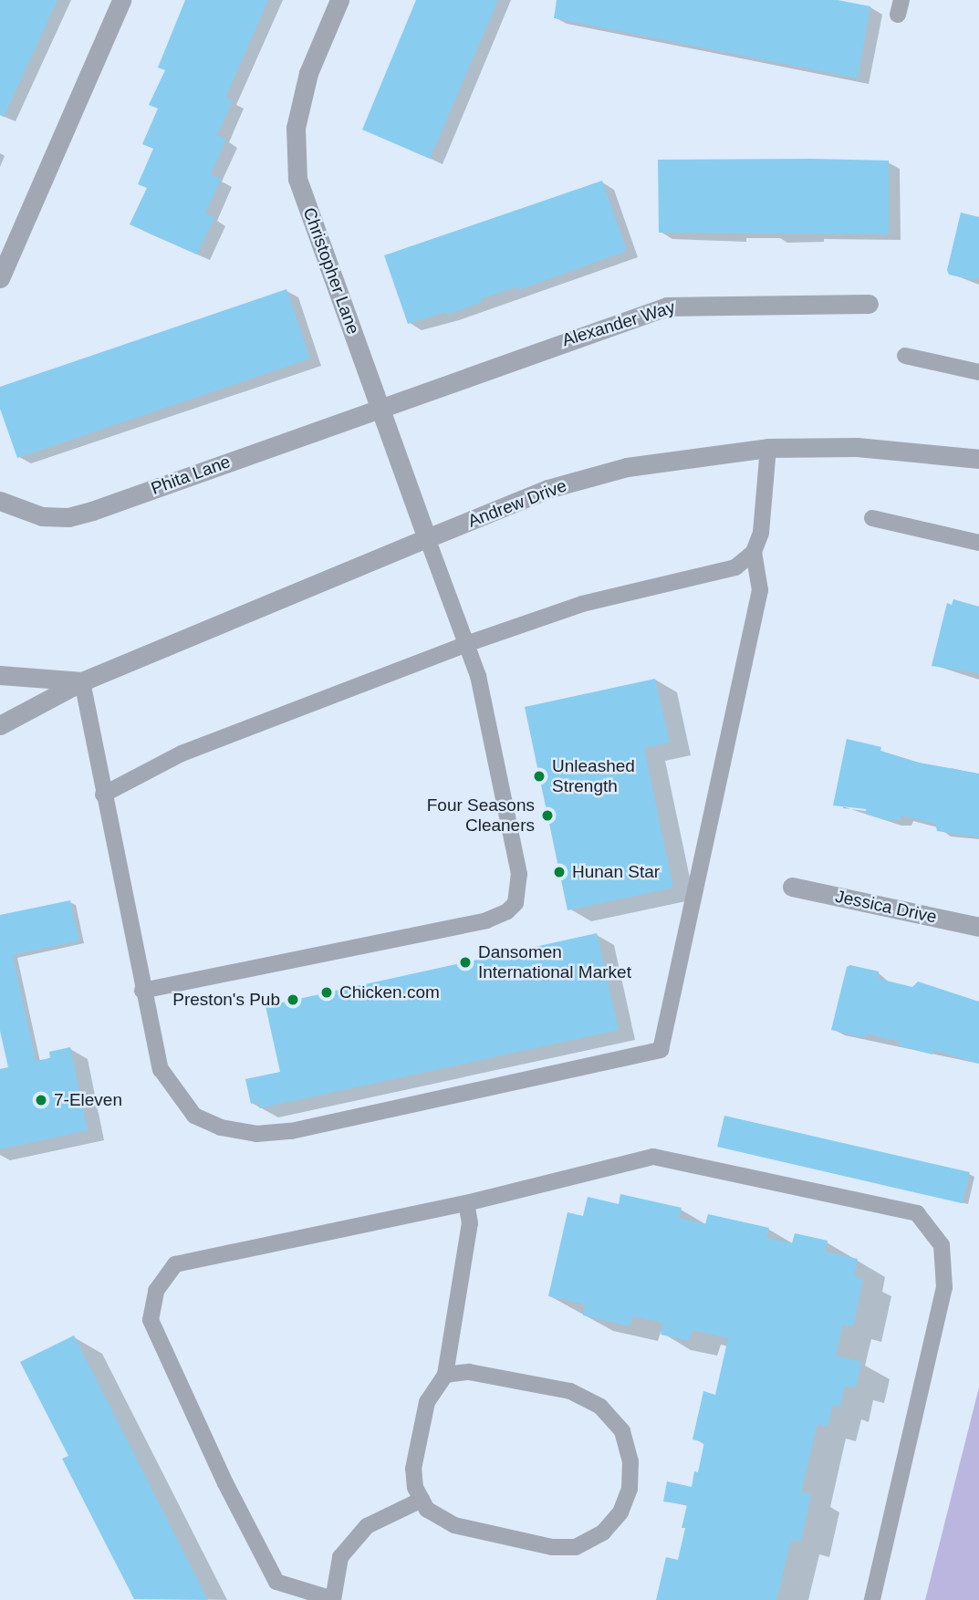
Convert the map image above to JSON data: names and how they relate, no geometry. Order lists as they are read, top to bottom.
{
  "streets": {
    "street": [
      "Christopher Lane",
      "Alexander Way",
      "Phita Lane",
      "Andrew Drive",
      "Jessica Drive"
    ]
  },
  "crossings": [
    ["Christopher Lane", "Alexander Way"],
    ["Christopher Lane", "Phita Lane"],
    ["Christopher Lane", "Andrew Drive"],
    ["Alexander Way", "Phita Lane"]
  ],
  "places": [
    "Unleashed Strength",
    "Four Seasons Cleaners",
    "Hunan Star",
    "Dansomen International Market",
    "Chicken.com",
    "Preston's Pub",
    "7-Eleven"
  ]
}
